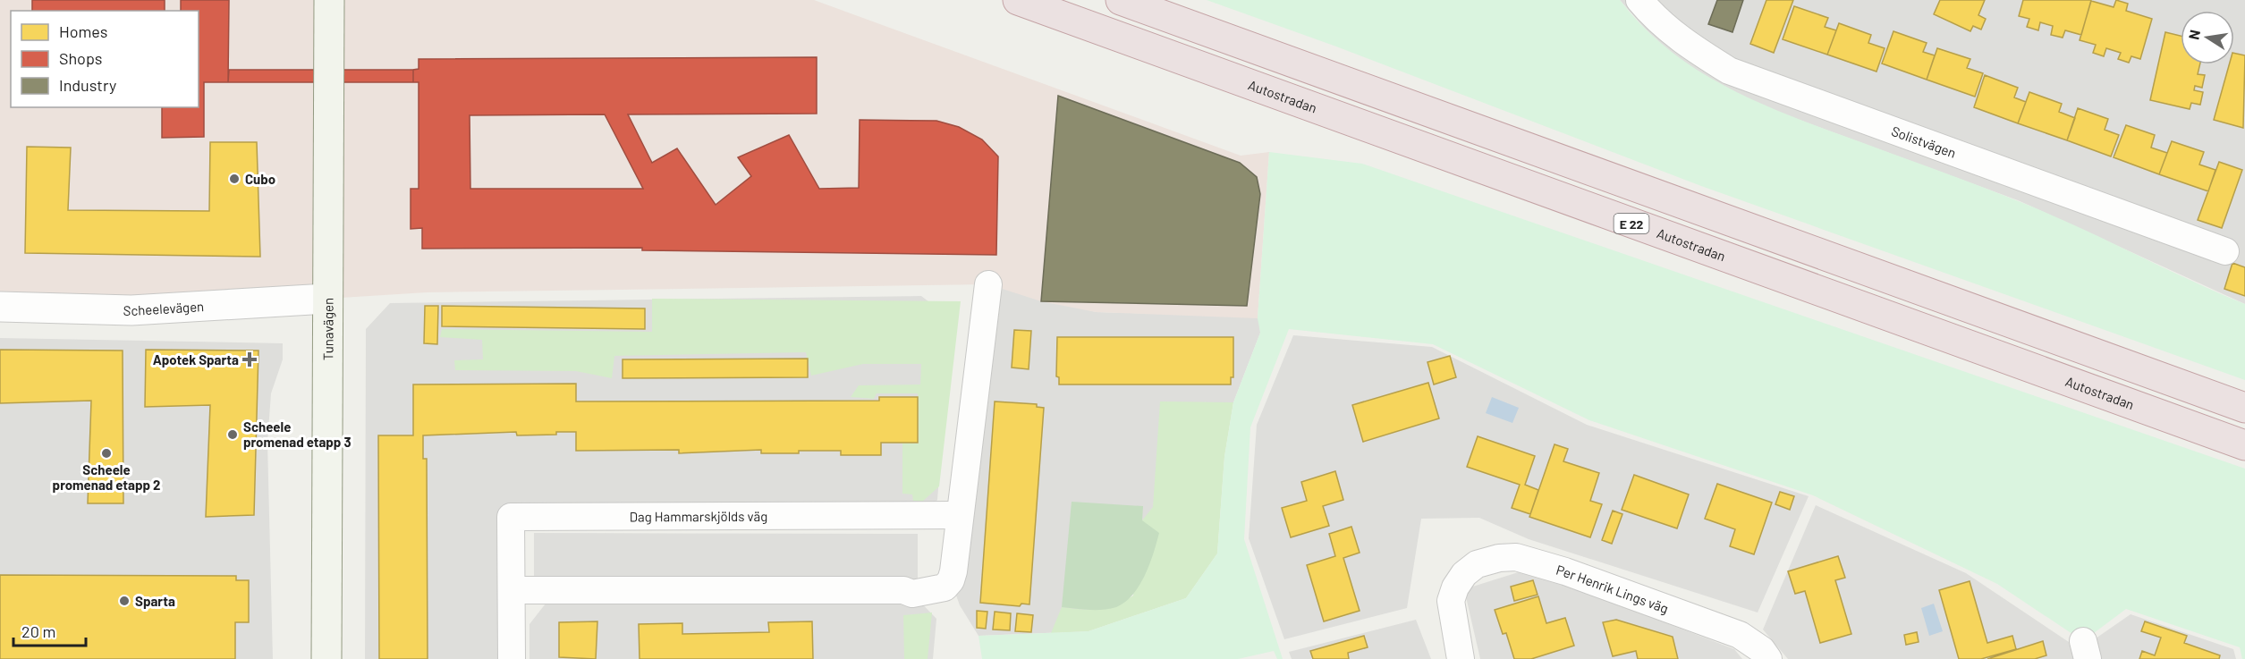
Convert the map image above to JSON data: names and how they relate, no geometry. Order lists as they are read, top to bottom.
{
  "streets": {
    "highway": ["Autostradan", "E 22"],
    "main road": ["Tunavägen"],
    "street": [
      "Solistvägen",
      "Scheelevägen",
      "Dag Hammarskjölds väg",
      "Per Henrik Lings väg"
    ]
  },
  "crossings": [
    ["Scheelevägen", "Tunavägen"]
  ],
  "places": {
    "other": [
      "Cubo",
      "Scheele promenad etapp 3",
      "Scheele promenad etapp 2",
      "Sparta"
    ],
    "health": ["Apotek Sparta"]
  },
  "legend": ["Homes", "Shops", "Industry"],
  "scale_bar": "20 m",
  "north": "left"
}
